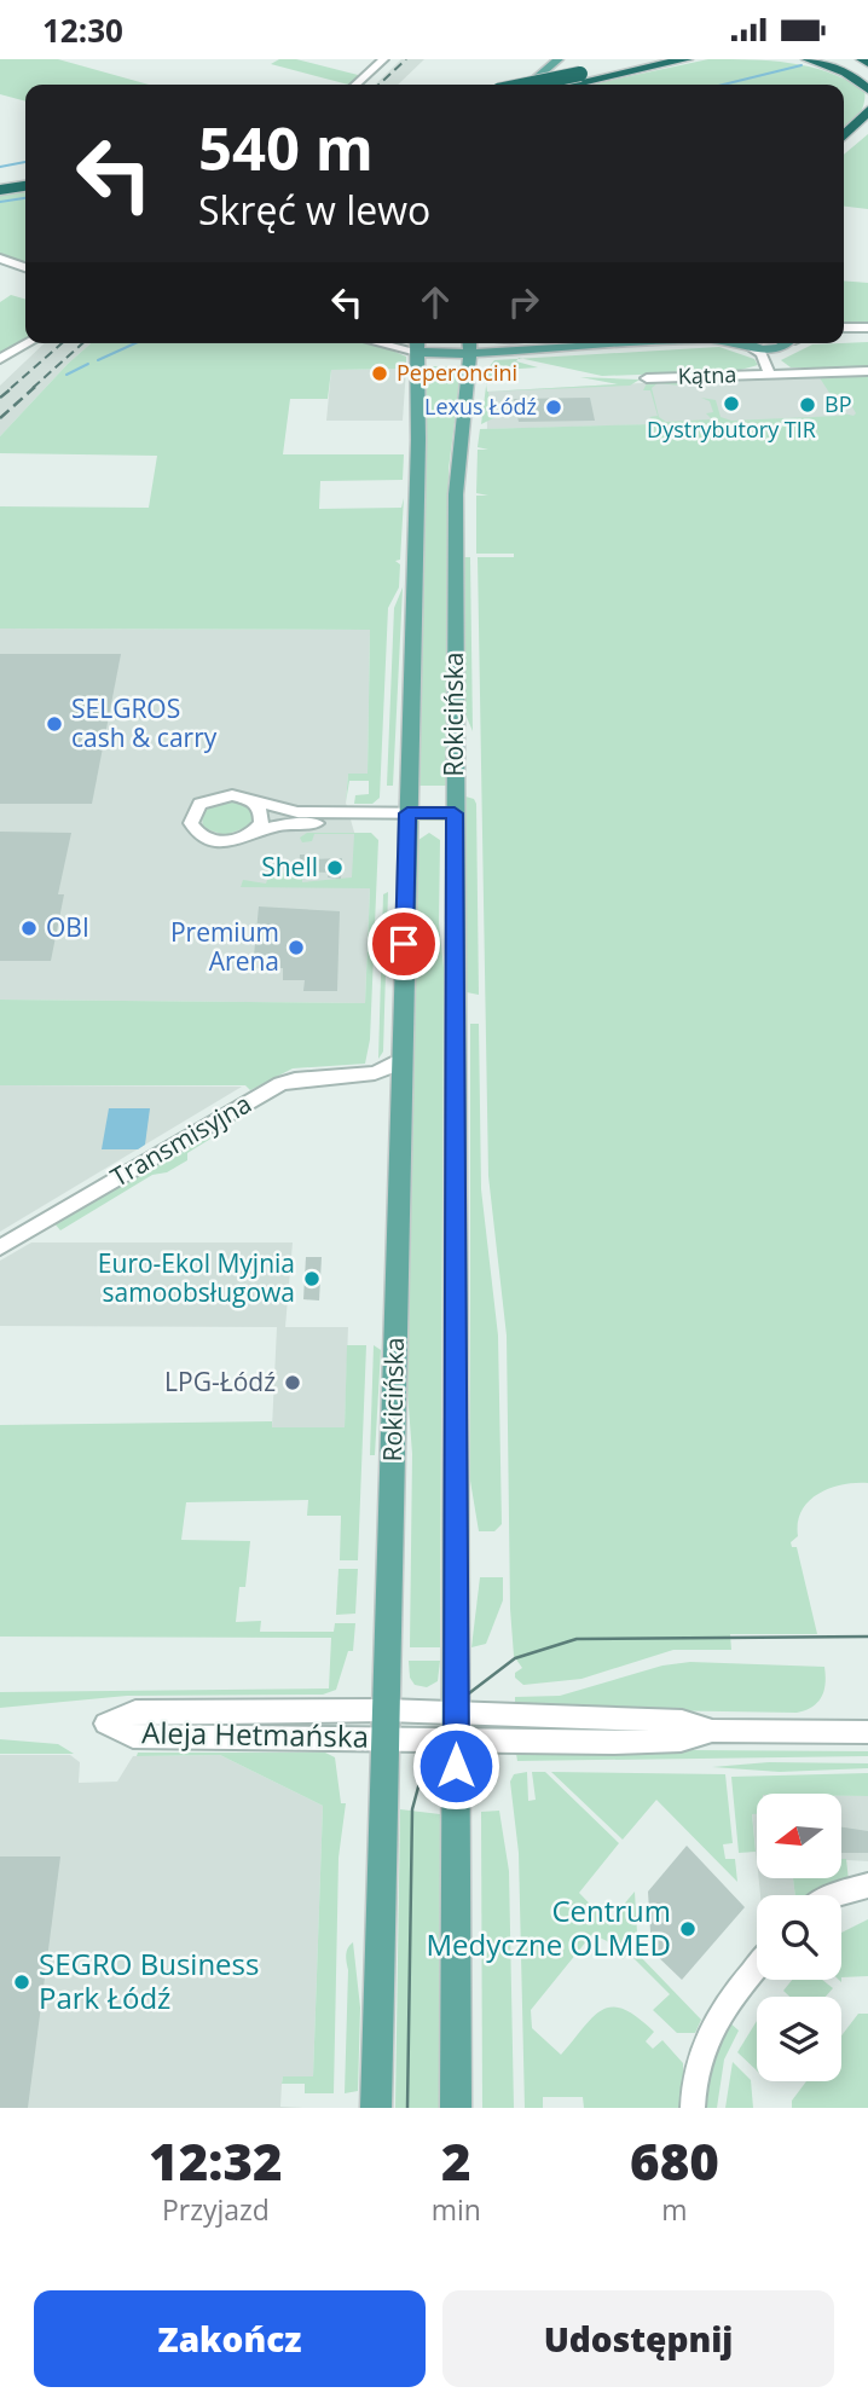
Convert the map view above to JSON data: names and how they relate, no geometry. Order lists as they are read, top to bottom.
{
  "streets": {
    "main road": ["Rokicińska"],
    "street": ["Kątna", "Transmisyjna", "Aleja Hetmańska"]
  },
  "crossings": [
    ["Rokicińska", "Aleja Hetmańska"]
  ],
  "places": [
    "Peperoncini",
    "Dystrybutory TIR",
    "BP",
    "Lexus Łódź",
    "SELGROS cash & carry",
    "Shell",
    "OBI",
    "Premium Arena",
    "Euro-Ekol Myjnia samoobsługowa",
    "LPG-Łódź",
    "Centrum Medyczne OLMED",
    "SEGRO Business Park Łódź"
  ],
  "north": "left",
  "page": {
    "status": "12:30",
    "turn": ["540 m", "Skręć w lewo"],
    "eta": [
      "12:32",
      "Przyjazd",
      "2",
      "min",
      "680",
      "m"
    ],
    "buttons": ["Zakończ", "Udostępnij"]
  }
}
